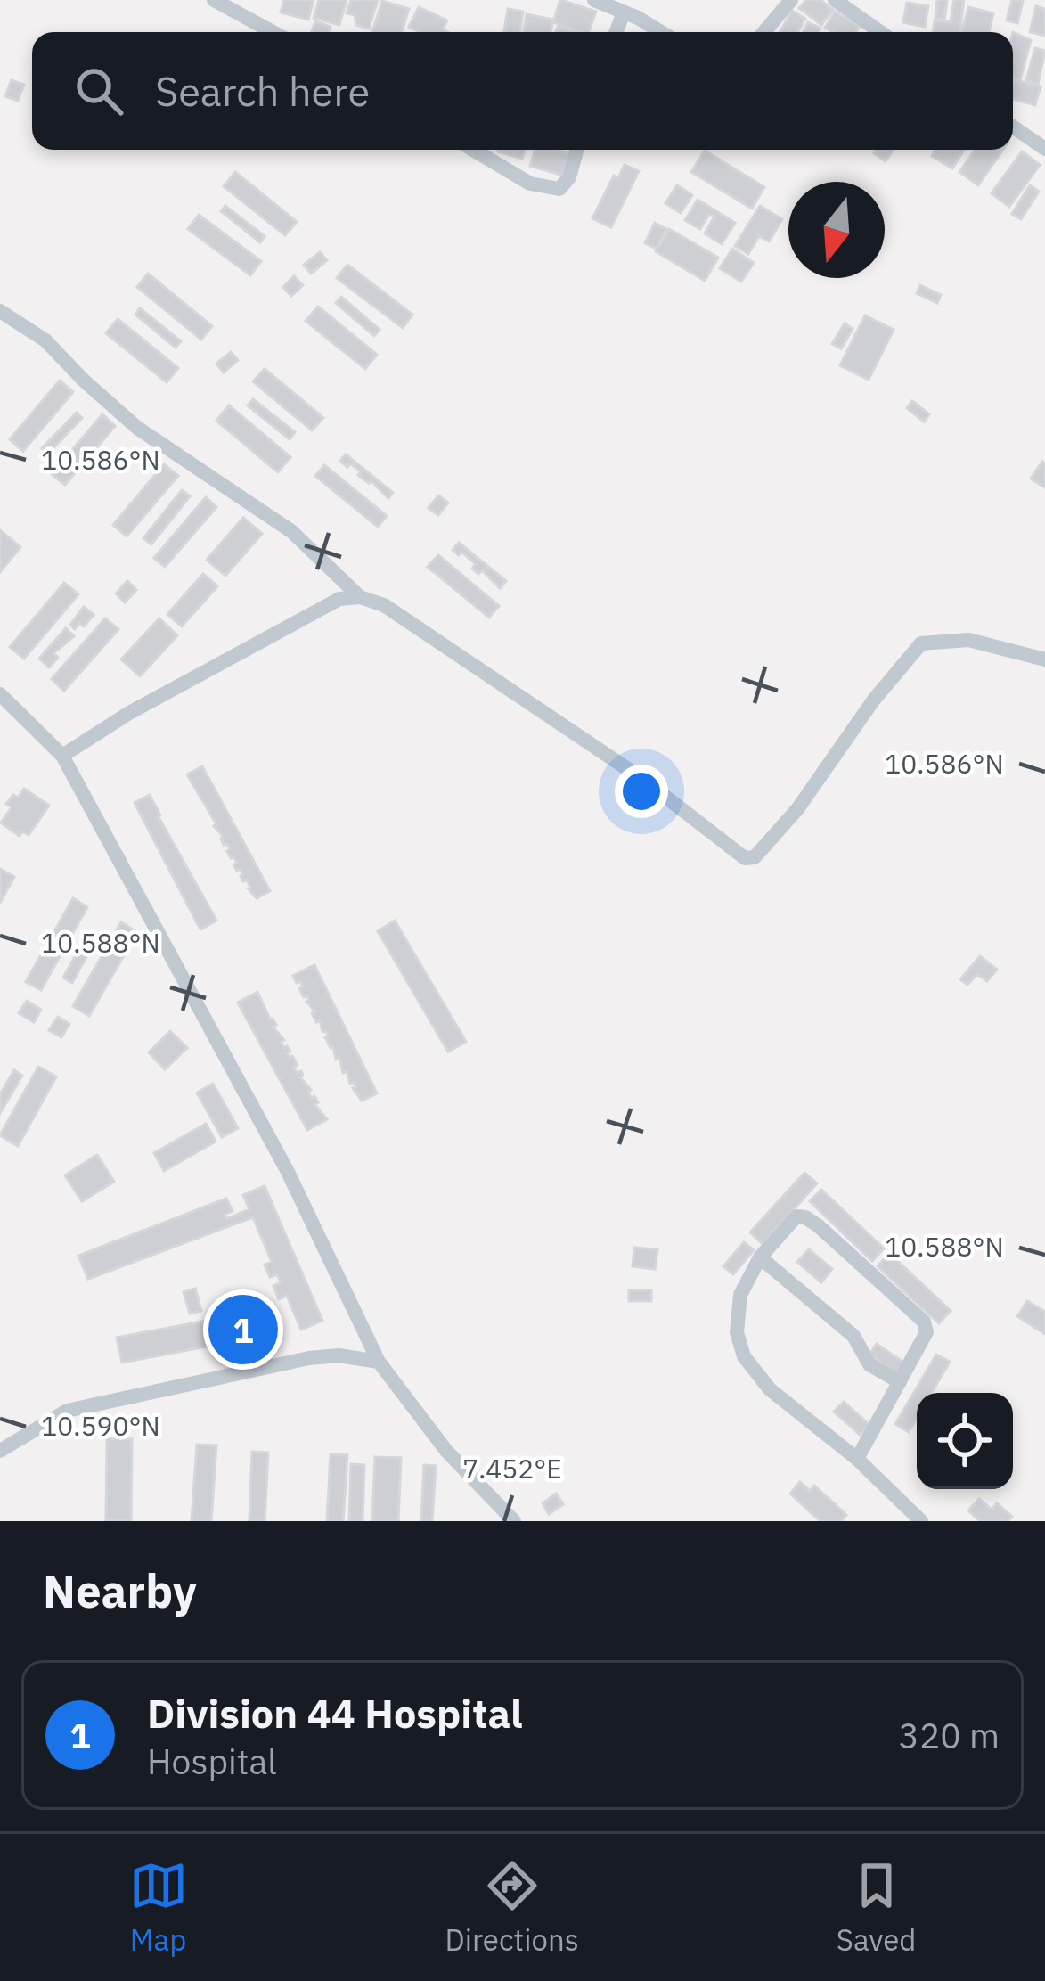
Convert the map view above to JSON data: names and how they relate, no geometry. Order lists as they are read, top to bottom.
{
  "north": "bottom",
  "page": {
    "search": "Search here",
    "pins": "1",
    "heading": "Nearby",
    "list": [
      {
        "mark": "1",
        "name": "Division 44 Hospital",
        "note": "Hospital",
        "value": "320 m"
      }
    ],
    "nav": ["Map", "Directions", "Saved"]
  },
  "coordinates": [
    "10.586°N",
    "10.588°N",
    "10.590°N",
    "7.452°E"
  ]
}
